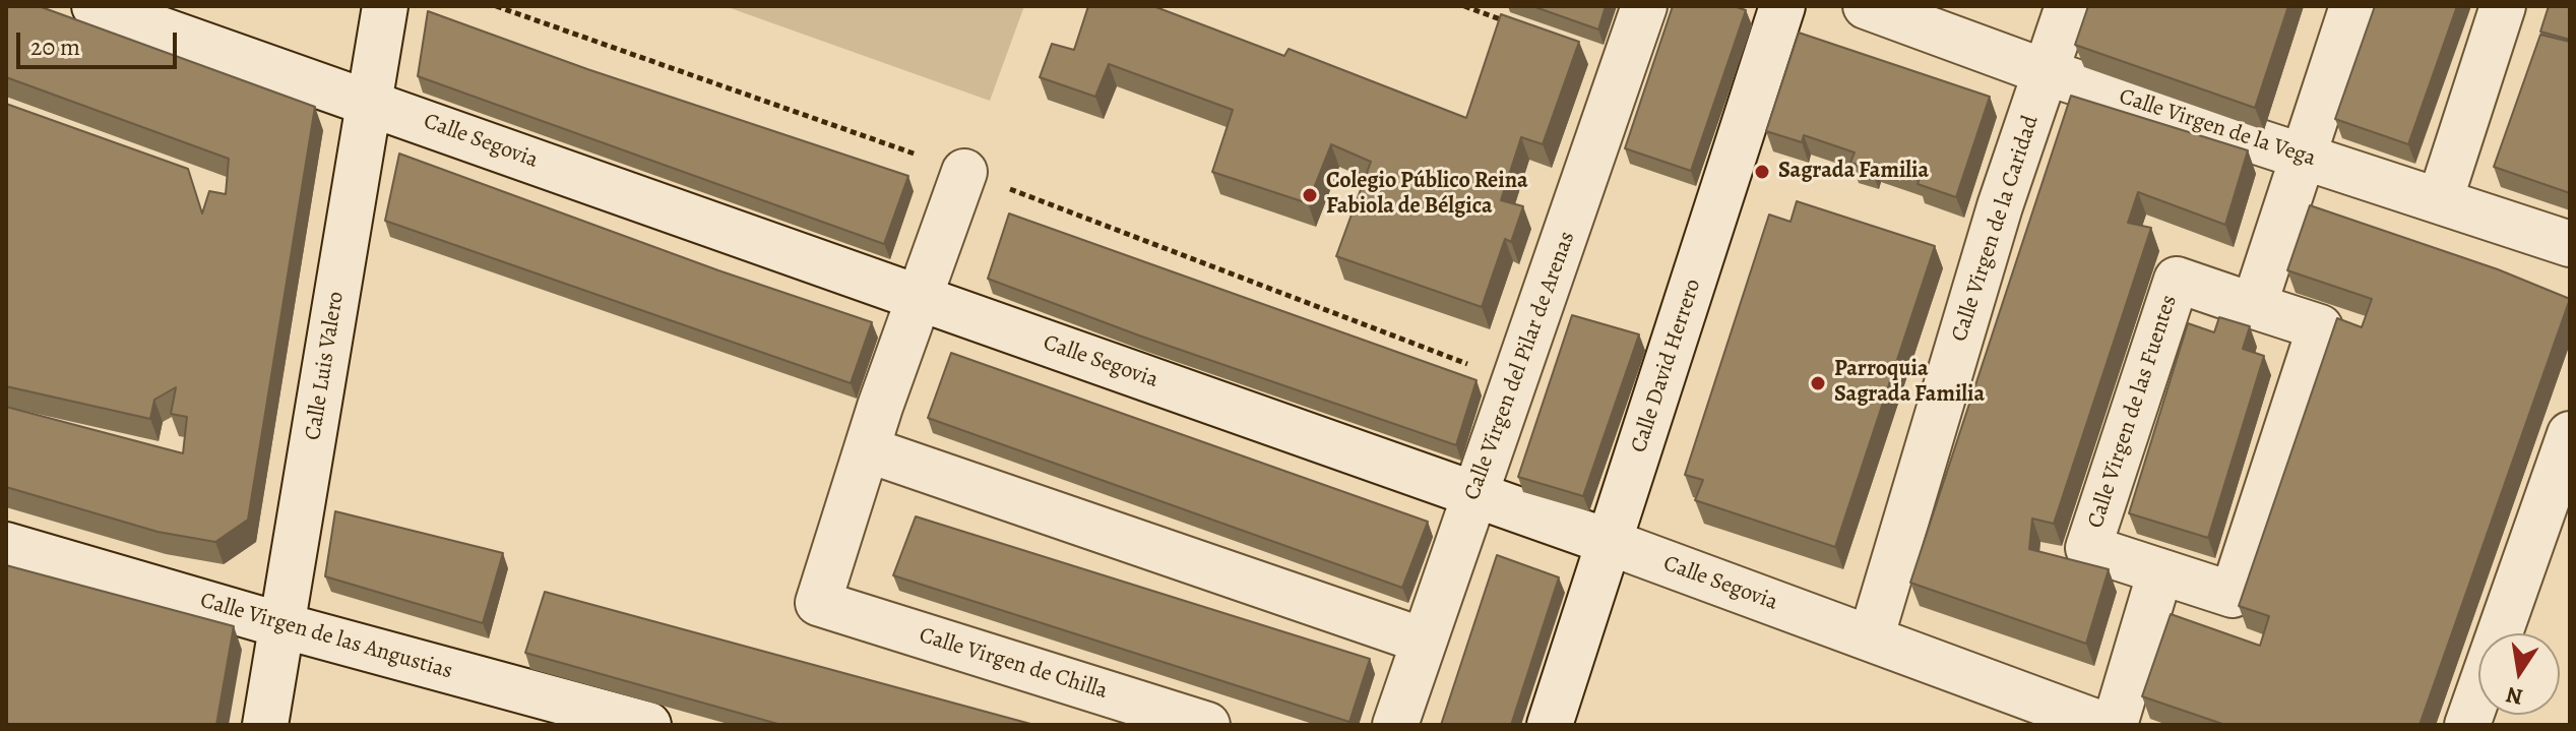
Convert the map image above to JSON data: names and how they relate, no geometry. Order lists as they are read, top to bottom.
{
  "streets": {
    "street": [
      "Calle Virgen de la Vega",
      "Calle Segovia",
      "Calle Virgen de la Caridad",
      "Calle Luis Valero",
      "Calle Virgen del Pilar de Arenas",
      "Calle David Herrero",
      "Calle Virgen de las Fuentes",
      "Calle Virgen de las Angustias",
      "Calle Virgen de Chilla"
    ]
  },
  "crossings": [
    ["Calle Virgen de la Vega", "Calle Virgen de la Caridad"],
    ["Calle Segovia", "Calle Virgen de la Caridad"],
    ["Calle Segovia", "Calle Luis Valero"],
    ["Calle Segovia", "Calle Virgen del Pilar de Arenas"],
    ["Calle Segovia", "Calle David Herrero"],
    ["Calle Luis Valero", "Calle Virgen de las Angustias"]
  ],
  "places": ["Sagrada Familia", "Colegio Público Reina Fabiola de Bélgica", "Parroquia Sagrada Familia"],
  "scale_bar": "20 m",
  "north": "bottom"
}
